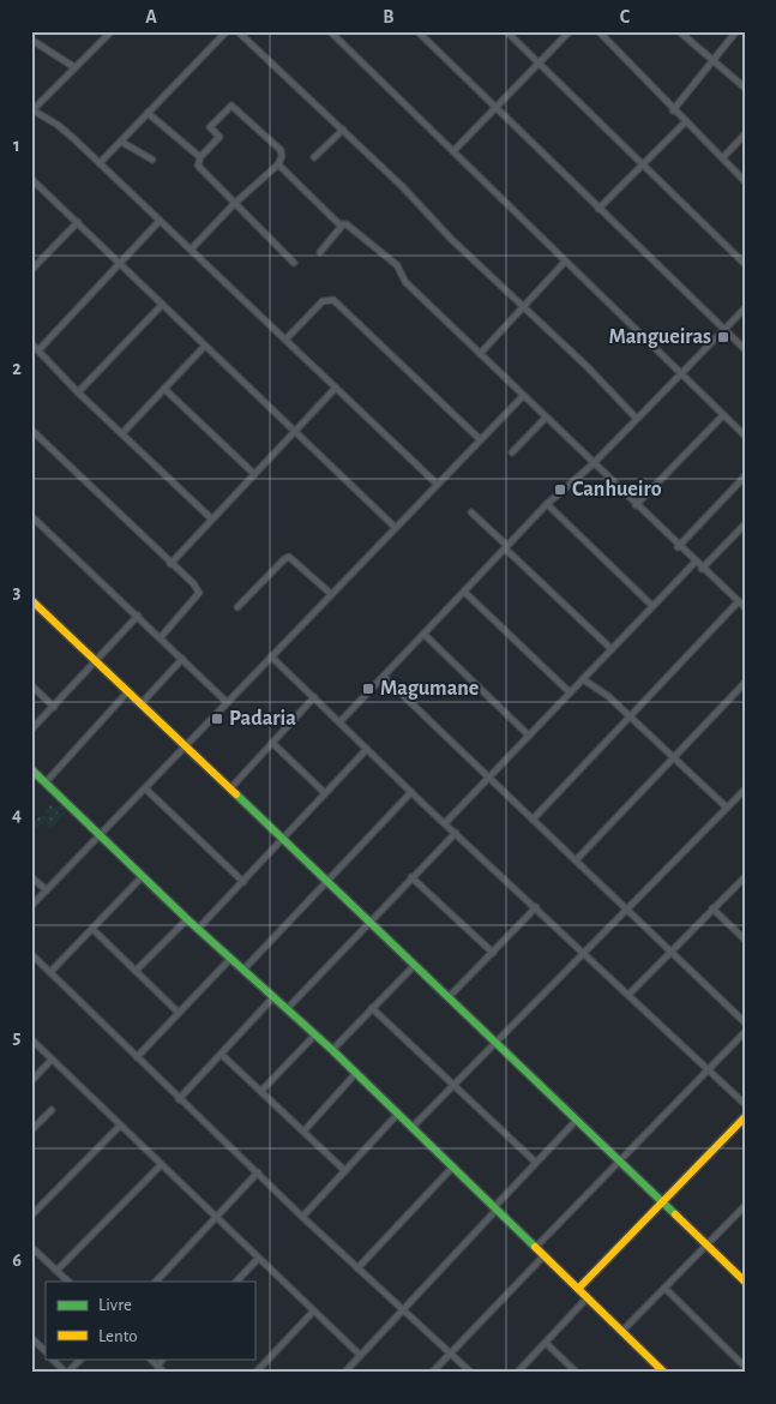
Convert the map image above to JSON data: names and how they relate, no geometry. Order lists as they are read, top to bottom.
{
  "places": {
    "transit": [
      "Mangueiras",
      "Canhueiro",
      "Magumane",
      "Padaria"
    ]
  },
  "legend": ["Livre", "Lento"],
  "grid": {
    "columns": ["A", "B", "C"],
    "rows": [
      "1",
      "2",
      "3",
      "4",
      "5",
      "6"
    ]
  }
}
